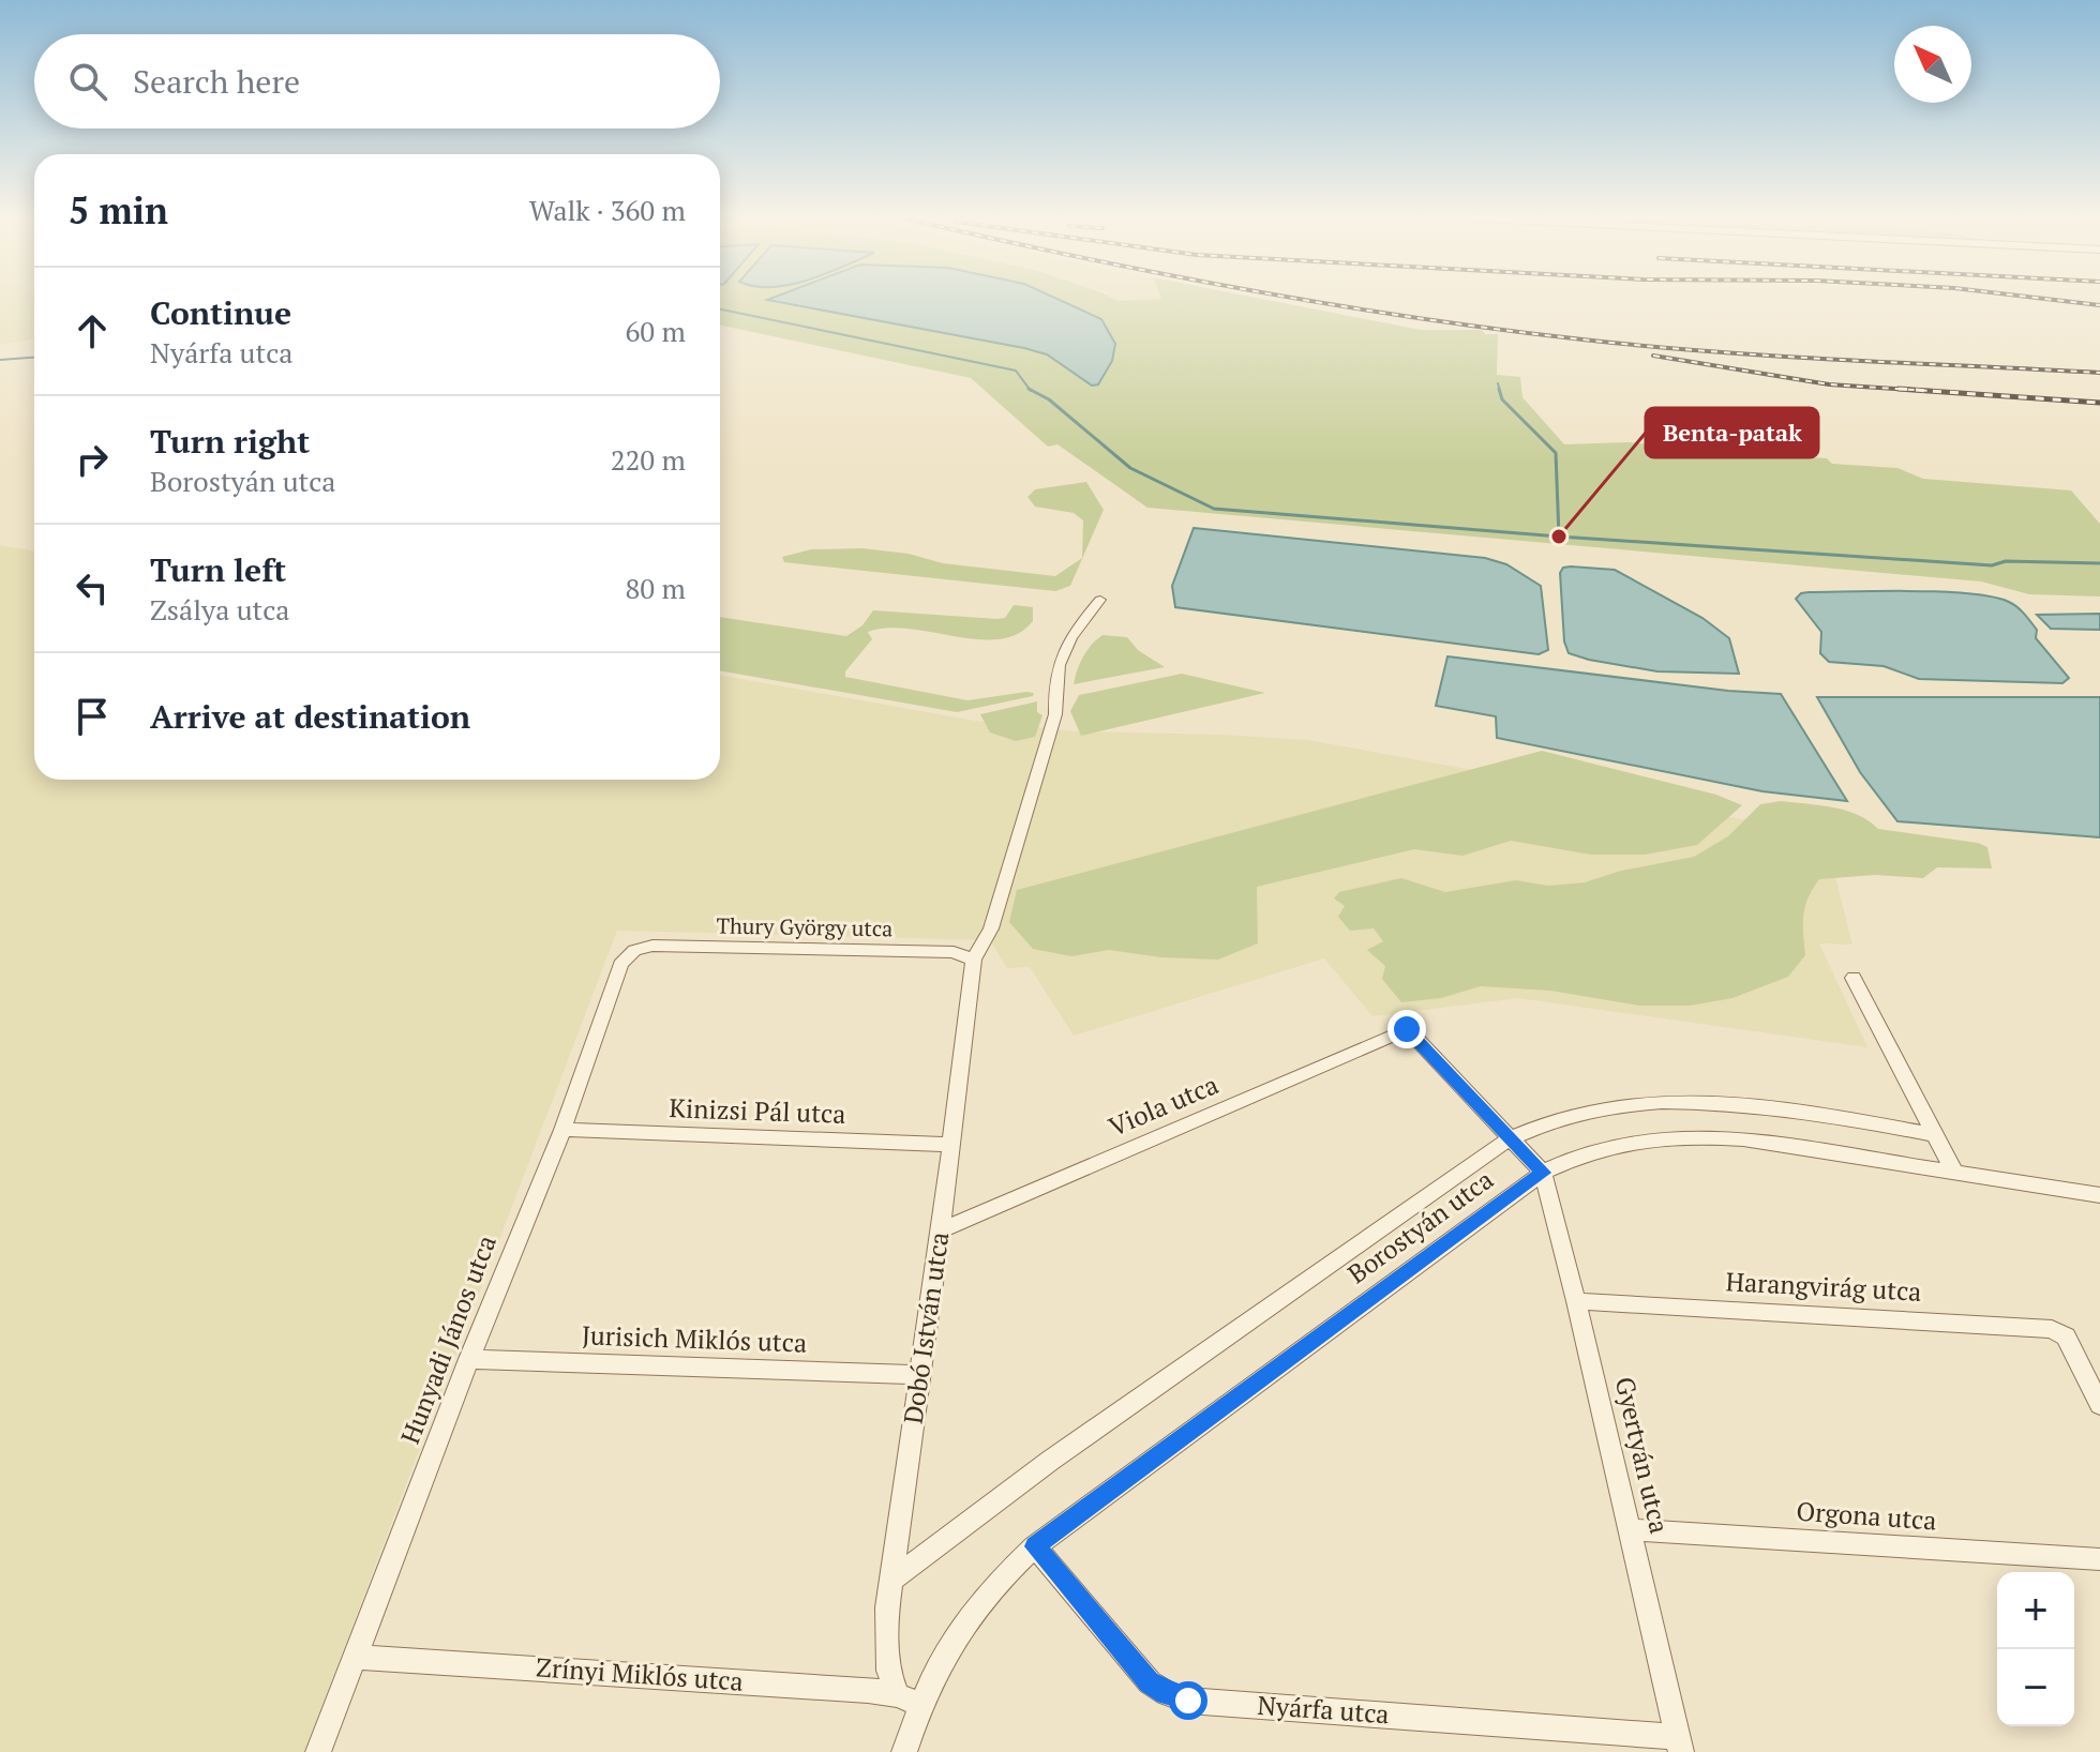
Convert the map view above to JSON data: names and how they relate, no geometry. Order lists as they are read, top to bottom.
{
  "streets": {
    "street": [
      "Thury György utca",
      "Viola utca",
      "Kinizsi Pál utca",
      "Borostyán utca",
      "Harangvirág utca",
      "Dobó István utca",
      "Hunyadi János utca",
      "Jurisich Miklós utca",
      "Gyertyán utca",
      "Orgona utca",
      "Zrínyi Miklós utca",
      "Nyárfa utca"
    ]
  },
  "crossings": [
    ["Thury György utca", "Dobó István utca"],
    ["Thury György utca", "Hunyadi János utca"],
    ["Viola utca", "Dobó István utca"],
    ["Kinizsi Pál utca", "Dobó István utca"],
    ["Kinizsi Pál utca", "Hunyadi János utca"],
    ["Borostyán utca", "Dobó István utca"],
    ["Borostyán utca", "Gyertyán utca"],
    ["Borostyán utca", "Zrínyi Miklós utca"],
    ["Borostyán utca", "Nyárfa utca"],
    ["Harangvirág utca", "Gyertyán utca"],
    ["Dobó István utca", "Jurisich Miklós utca"],
    ["Dobó István utca", "Zrínyi Miklós utca"],
    ["Hunyadi János utca", "Jurisich Miklós utca"],
    ["Hunyadi János utca", "Zrínyi Miklós utca"],
    ["Gyertyán utca", "Orgona utca"],
    ["Gyertyán utca", "Nyárfa utca"]
  ],
  "places": ["Benta-patak"],
  "north": "top left",
  "page": {
    "search": "Search here",
    "heading": ["5 min", "Walk · 360 m"],
    "list": [
      ["Continue", "Nyárfa utca", "60 m"],
      ["Turn right", "Borostyán utca", "220 m"],
      ["Turn left", "Zsálya utca", "80 m"],
      "Arrive at destination"
    ],
    "map_buttons": ["+", "−"]
  }
}
